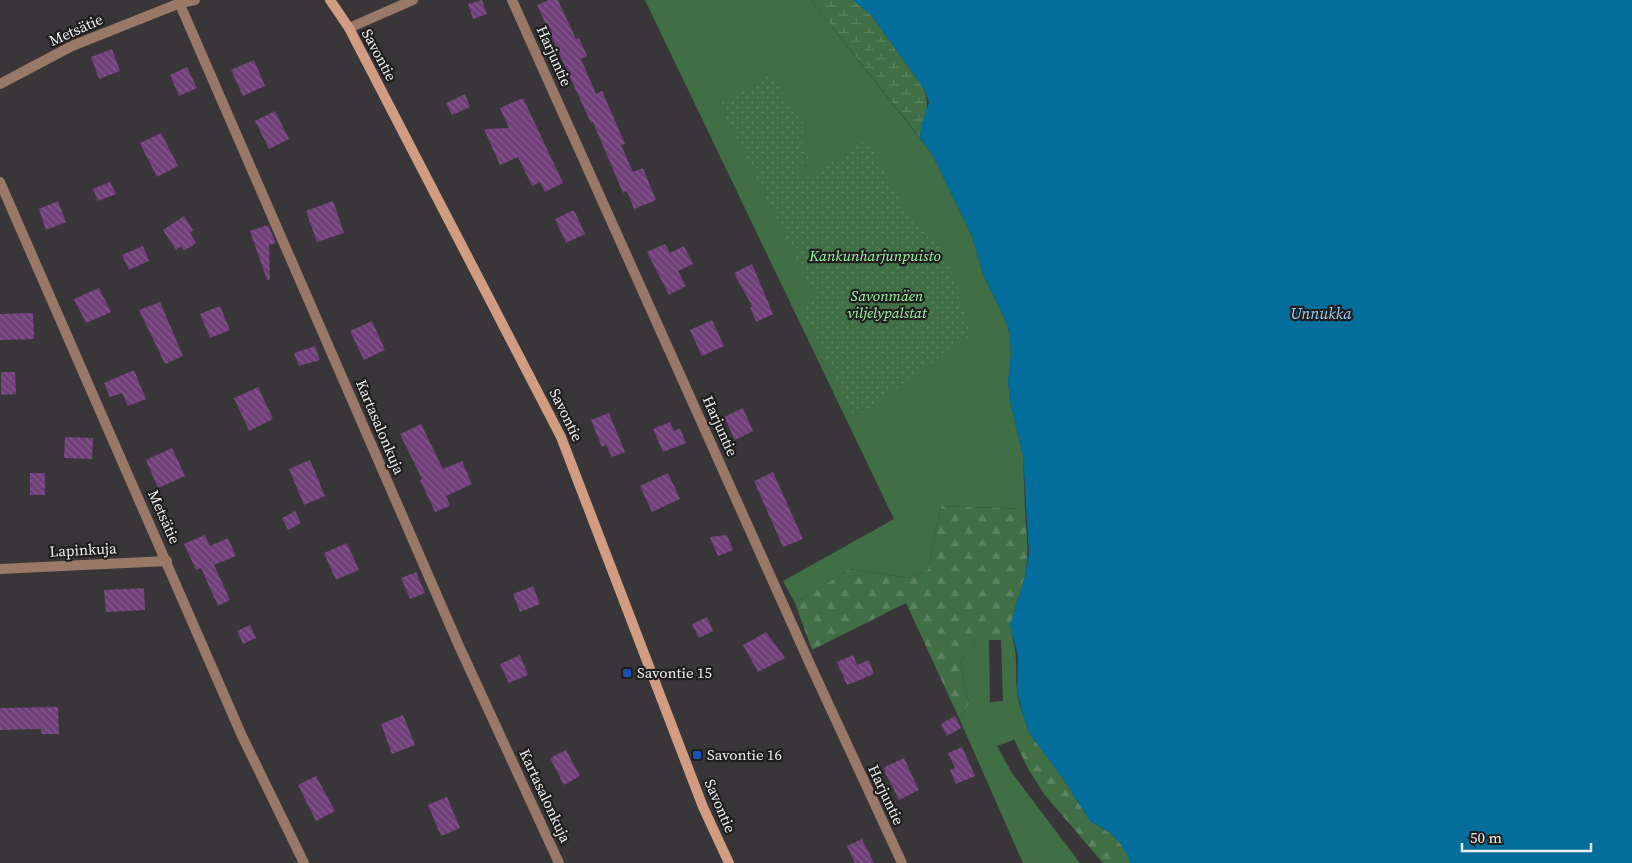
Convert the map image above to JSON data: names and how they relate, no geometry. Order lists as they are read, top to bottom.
{
  "streets": {
    "street": [
      "Metsätie",
      "Savontie",
      "Harjuntie",
      "Kartasalonkuja",
      "Lapinkuja"
    ]
  },
  "crossings": [
    ["Metsätie", "Kartasalonkuja"],
    ["Metsätie", "Lapinkuja"]
  ],
  "water": ["Unnukka"],
  "parks": ["Kankunharjunpuisto", "Savonmäen viljelypalstat"],
  "places": {
    "transit": ["Savontie 15", "Savontie 16"]
  },
  "scale_bar": "50 m"
}
